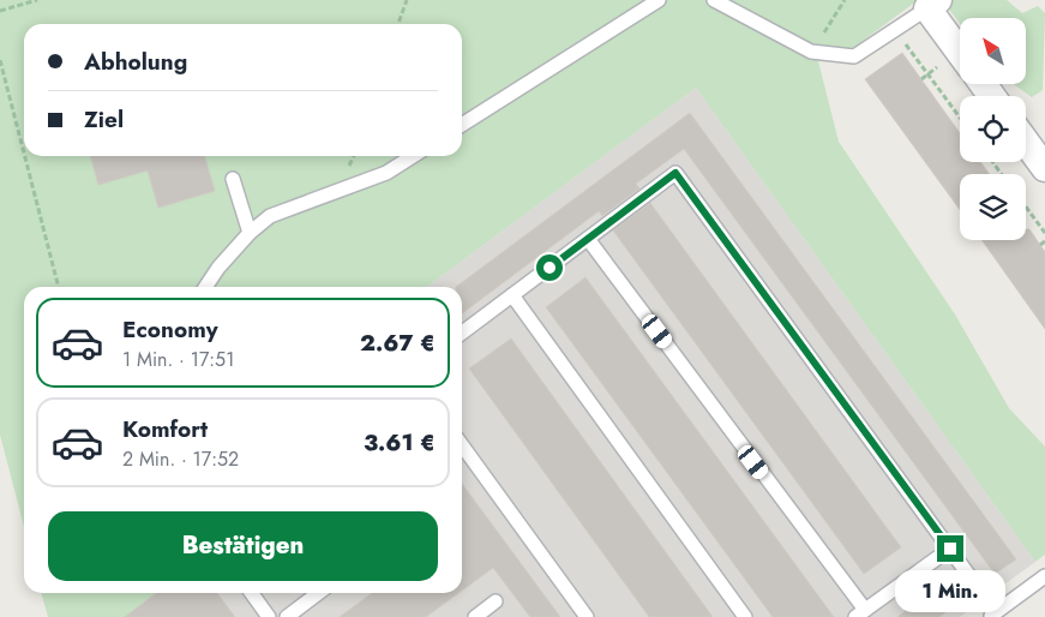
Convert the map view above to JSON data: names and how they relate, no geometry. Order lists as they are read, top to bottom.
{
  "north": "top left",
  "page": {
    "banner": ["Abholung", "Ziel"],
    "list": [
      {
        "name": "Economy",
        "note": "1 Min. · 17:51",
        "value": "2.67 €"
      },
      {
        "name": "Komfort",
        "note": "2 Min. · 17:52",
        "value": "3.61 €"
      }
    ],
    "buttons": "Bestätigen",
    "bubble": "1 Min."
  }
}
